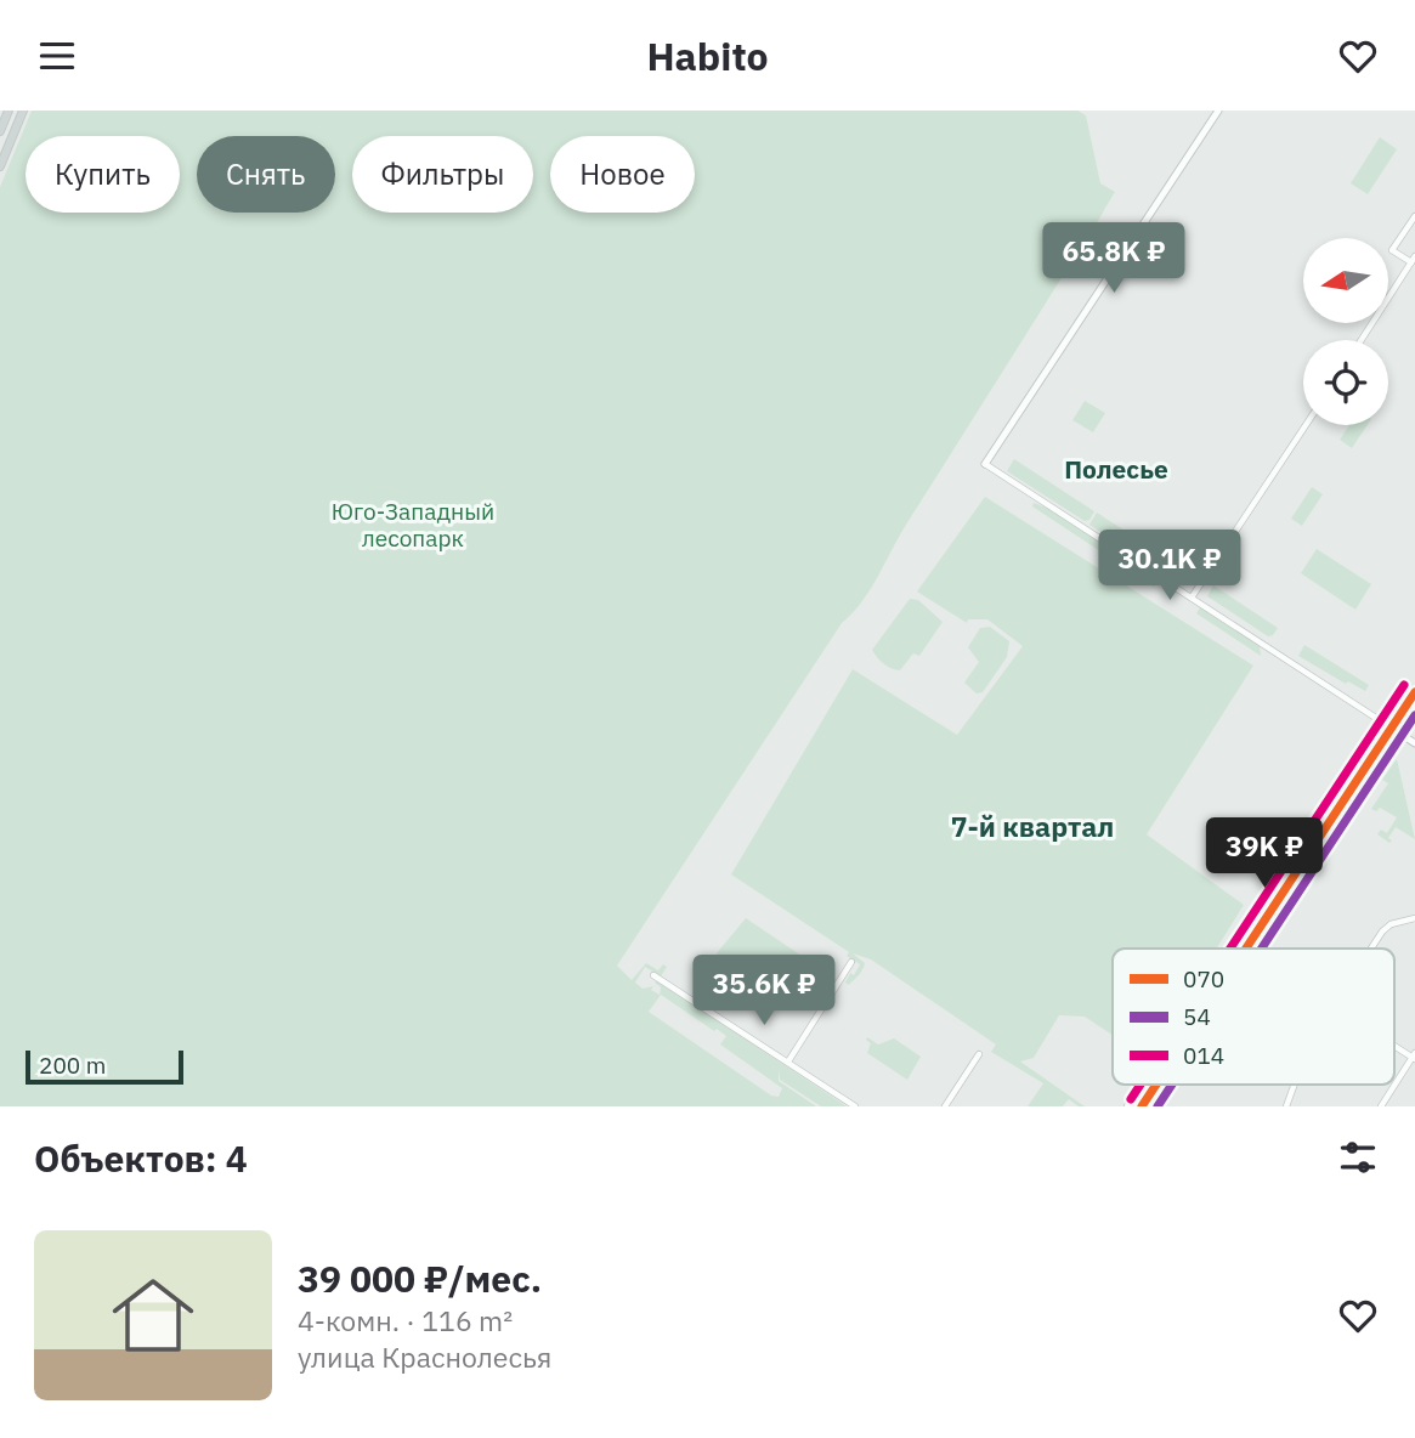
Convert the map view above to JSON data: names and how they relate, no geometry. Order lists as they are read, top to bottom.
{
  "districts": ["Полесье", "7-й квартал"],
  "parks": ["Юго-Западный лесопарк"],
  "lines": ["transit line 014", "transit line 070", "transit line 54"],
  "legend": ["070", "54", "014"],
  "scale_bar": "200 m",
  "north": "left",
  "page": {
    "header": "Habito",
    "chip": [
      "Купить",
      "Снять",
      "Фильтры",
      "Новое"
    ],
    "price": [
      "65.8K ₽",
      "30.1K ₽",
      "39K ₽",
      "35.6K ₽"
    ],
    "scale": "200 m",
    "heading": "Объектов: 4",
    "list": [
      {
        "name": "39 000 ₽/мес.",
        "note": "4-комн. · 116 m² · улица Краснолесья"
      }
    ]
  }
}
